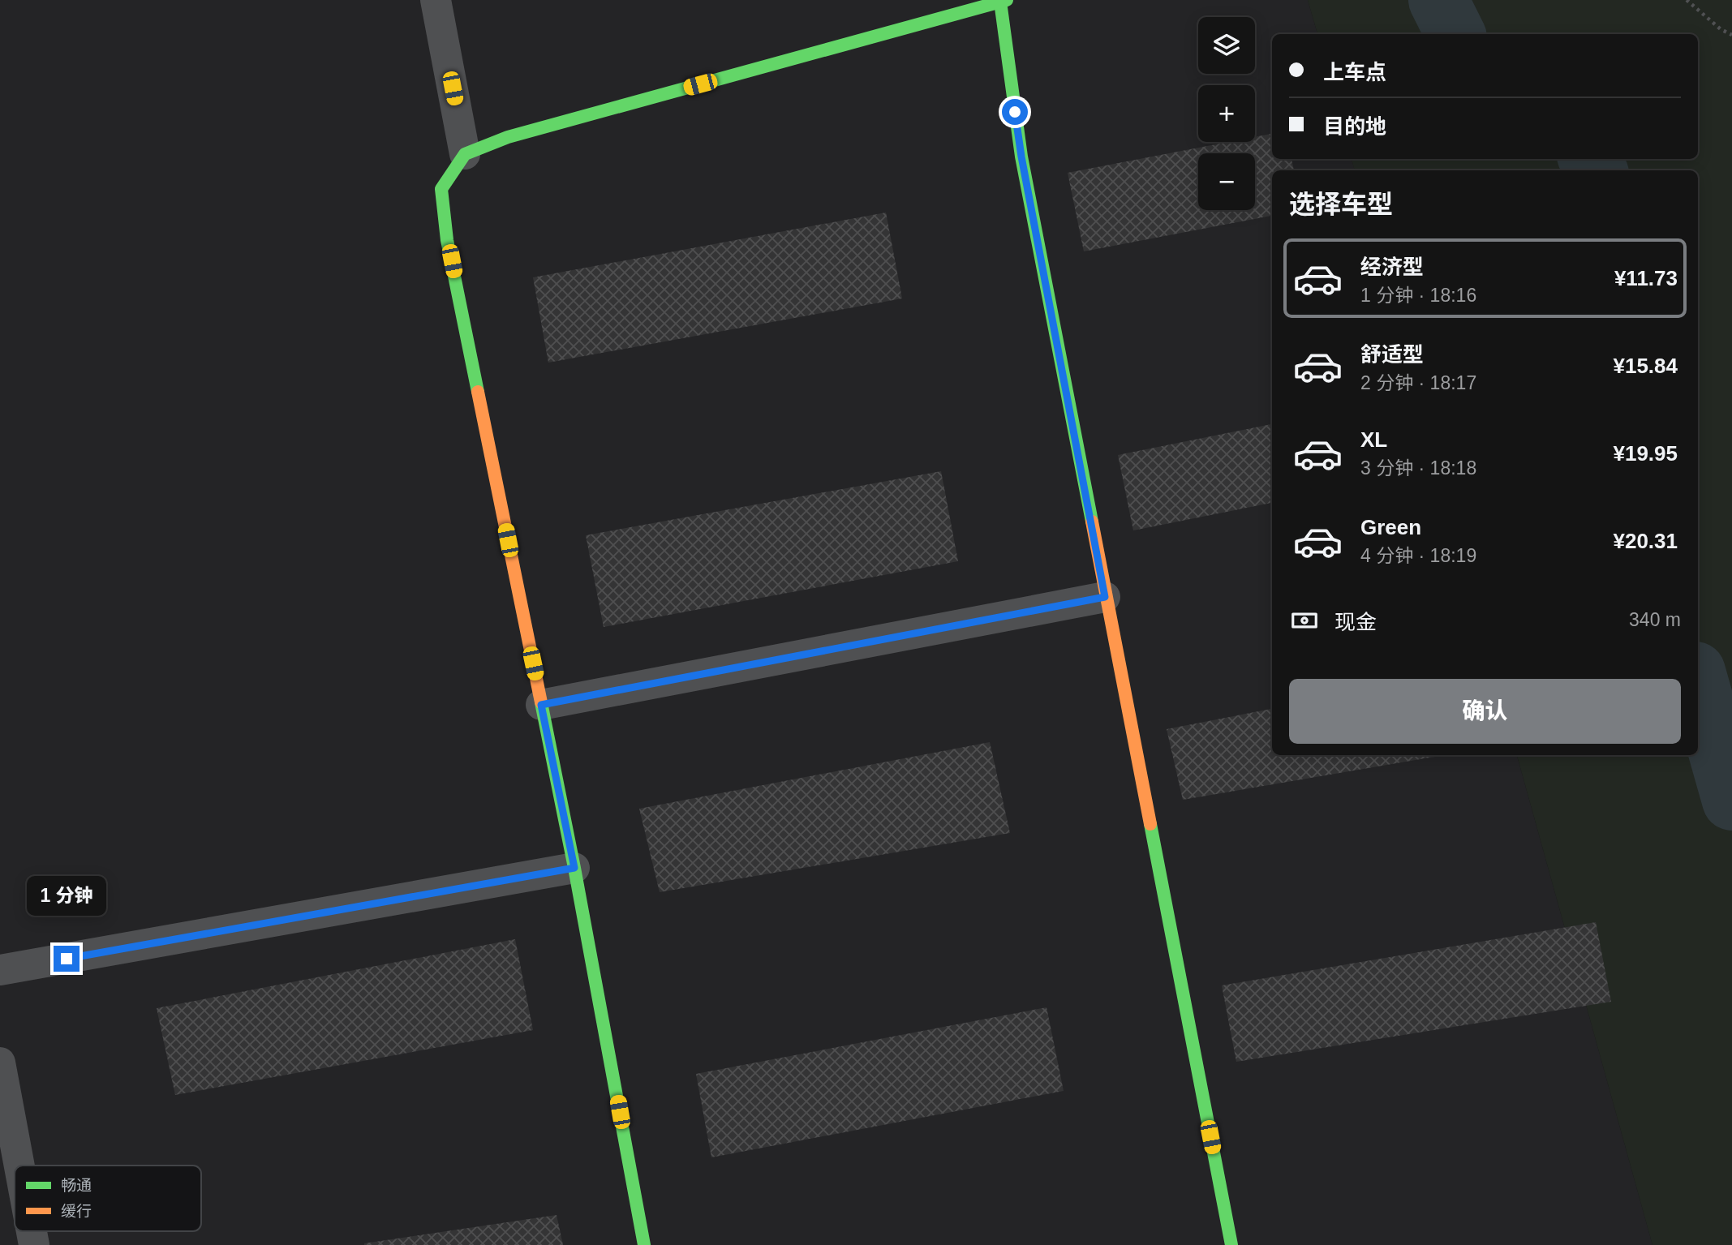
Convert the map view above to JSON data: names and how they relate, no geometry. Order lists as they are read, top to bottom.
{
  "legend": ["畅通", "缓行"],
  "page": {
    "map_buttons": ["+", "−"],
    "banner": ["上车点", "目的地"],
    "heading": "选择车型",
    "list": [
      {
        "name": "经济型",
        "note": "1 分钟 · 18:16",
        "value": "¥11.73"
      },
      {
        "name": "舒适型",
        "note": "2 分钟 · 18:17",
        "value": "¥15.84"
      },
      {
        "name": "XL",
        "note": "3 分钟 · 18:18",
        "value": "¥19.95"
      },
      {
        "name": "Green",
        "note": "4 分钟 · 18:19",
        "value": "¥20.31"
      }
    ],
    "pay": ["现金", "340 m"],
    "buttons": "确认",
    "bubble": "1 分钟"
  }
}
